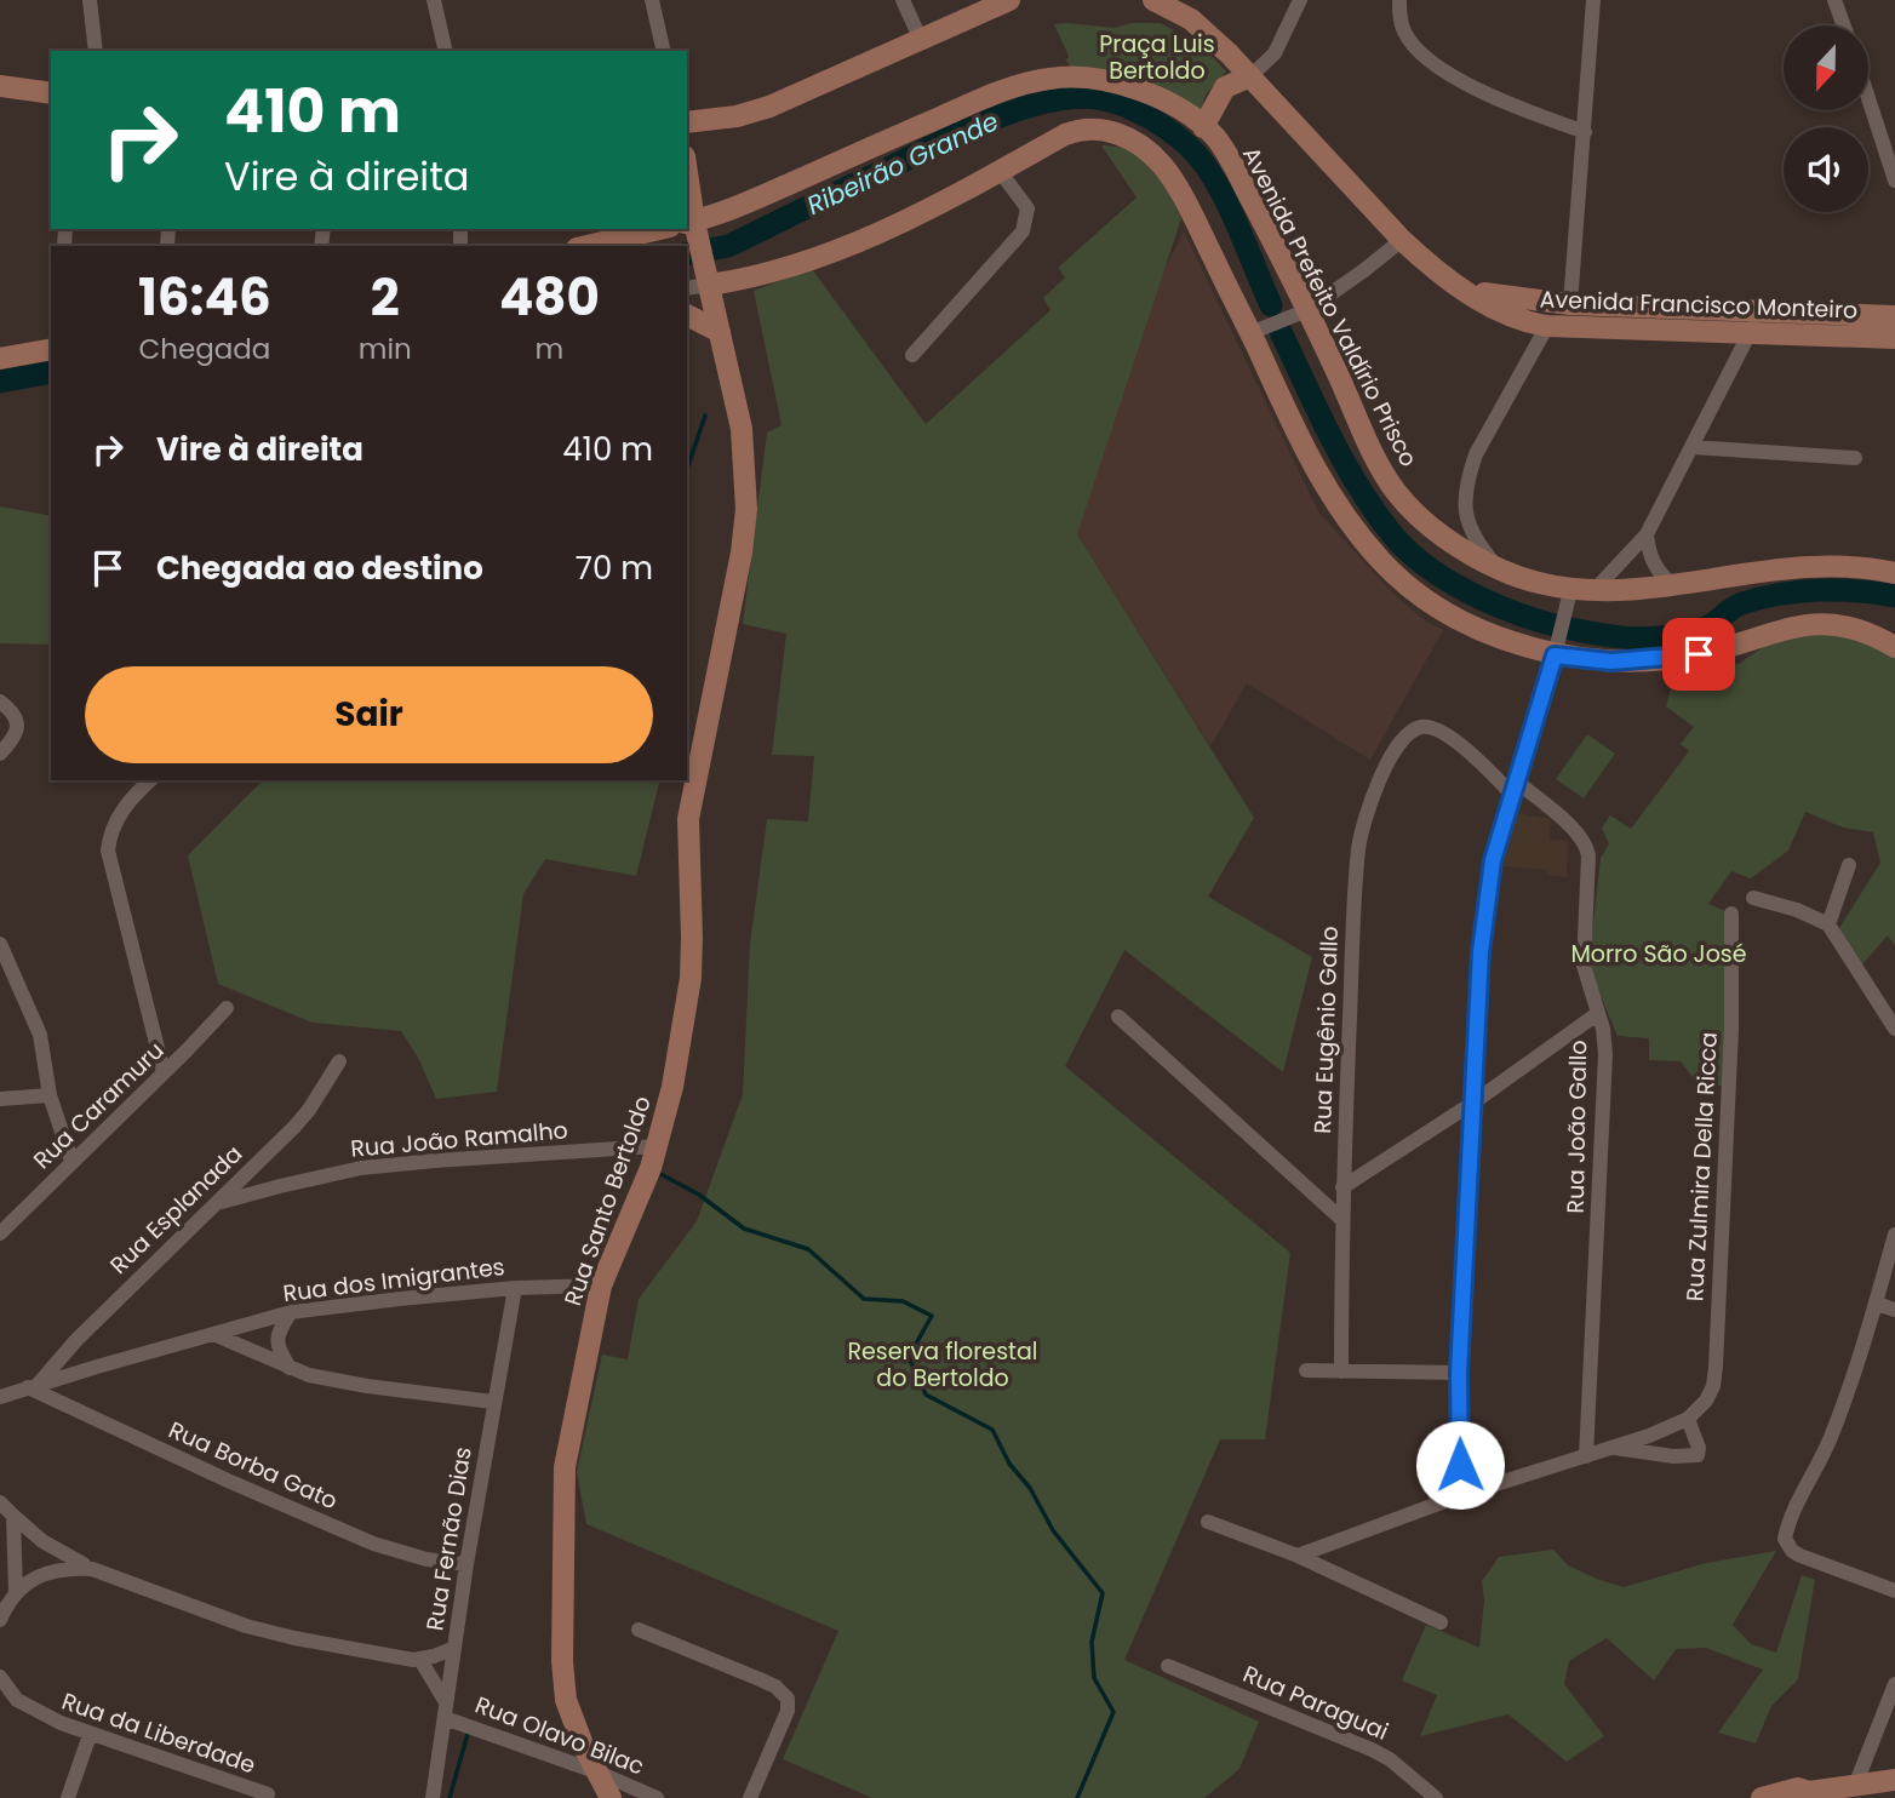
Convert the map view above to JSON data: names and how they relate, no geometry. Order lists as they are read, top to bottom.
{
  "streets": {
    "main road": ["Avenida Francisco Monteiro", "Avenida Prefeito Valdírio Prisco", "Rua Santo Bertoldo"],
    "street": [
      "Rua Eugênio Gallo",
      "Rua Caramuru",
      "Rua João Gallo",
      "Rua João Ramalho",
      "Rua Zulmira Della Ricca",
      "Rua Esplanada",
      "Rua dos Imigrantes",
      "Rua Borba Gato",
      "Rua Fernão Dias",
      "Rua Paraguai",
      "Rua da Liberdade",
      "Rua Olavo Bilac"
    ]
  },
  "crossings": [
    ["Avenida Prefeito Valdírio Prisco", "Rua Santo Bertoldo"],
    ["Rua Eugênio Gallo", "Rua João Gallo"],
    ["Rua João Ramalho", "Rua Santo Bertoldo"],
    ["Rua João Ramalho", "Rua Esplanada"],
    ["Rua Santo Bertoldo", "Rua dos Imigrantes"],
    ["Rua Santo Bertoldo", "Rua Olavo Bilac"],
    ["Rua Esplanada", "Rua dos Imigrantes"],
    ["Rua Esplanada", "Rua Borba Gato"],
    ["Rua dos Imigrantes", "Rua Borba Gato"],
    ["Rua dos Imigrantes", "Rua Fernão Dias"],
    ["Rua Borba Gato", "Rua Fernão Dias"],
    ["Rua Fernão Dias", "Rua Olavo Bilac"]
  ],
  "water": ["Ribeirão Grande"],
  "parks": ["Praça Luis Bertoldo", "Morro São José", "Reserva florestal do Bertoldo"],
  "north": "bottom",
  "page": {
    "turn": ["410 m", "Vire à direita"],
    "eta": [
      "16:46",
      "Chegada",
      "2",
      "min",
      "480",
      "m"
    ],
    "list": [
      {
        "name": "Vire à direita",
        "value": "410 m"
      },
      {
        "name": "Chegada ao destino",
        "value": "70 m"
      }
    ],
    "buttons": "Sair"
  }
}
